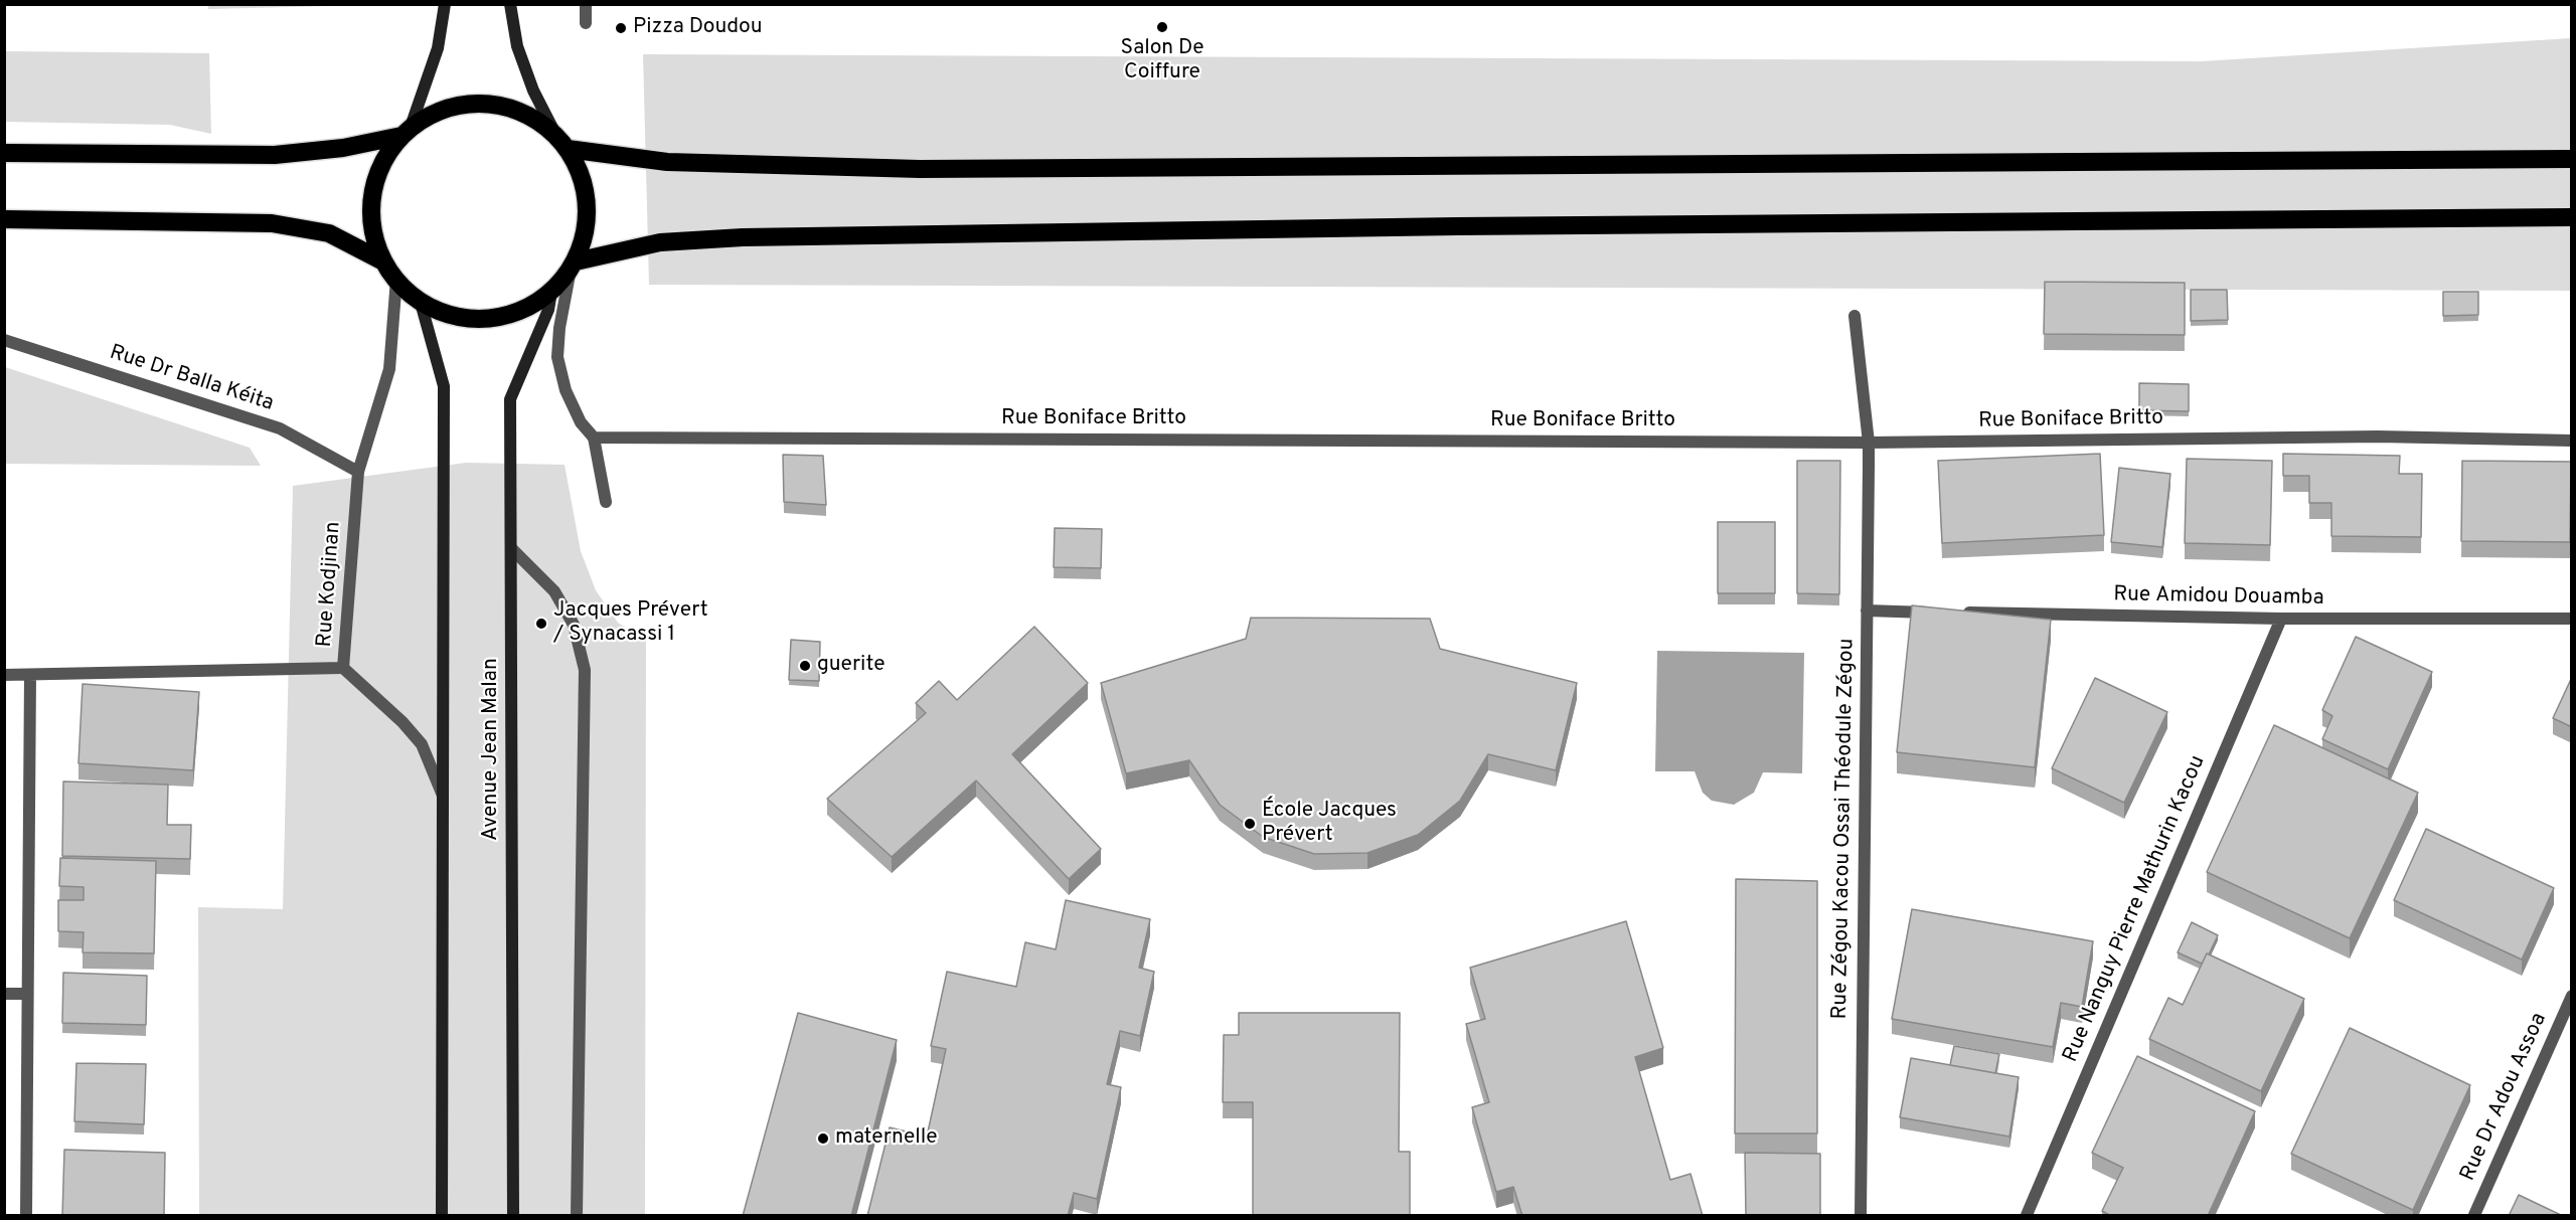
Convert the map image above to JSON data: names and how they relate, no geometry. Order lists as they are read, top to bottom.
{
  "streets": {
    "main road": ["Avenue Jean Malan"],
    "street": [
      "Rue Dr Balla Kéita",
      "Rue Boniface Britto",
      "Rue Kodjinan",
      "Rue Amidou Douamba",
      "Rue Zégou Kacou Ossai Théodule Zégou",
      "Rue Nanguy Pierre Mathurin Kacou",
      "Rue Dr Adou Assoa"
    ]
  },
  "crossings": [
    ["Rue Dr Balla Kéita", "Rue Kodjinan"],
    ["Rue Boniface Britto", "Rue Zégou Kacou Ossai Théodule Zégou"],
    ["Rue Kodjinan", "Avenue Jean Malan"],
    ["Rue Amidou Douamba", "Rue Nanguy Pierre Mathurin Kacou"]
  ],
  "places": [
    "Salon De Coiffure",
    "Pizza Doudou",
    "Jacques Prévert / Synacassi 1",
    "guerite",
    "École Jacques Prévert",
    "maternelle"
  ]
}
